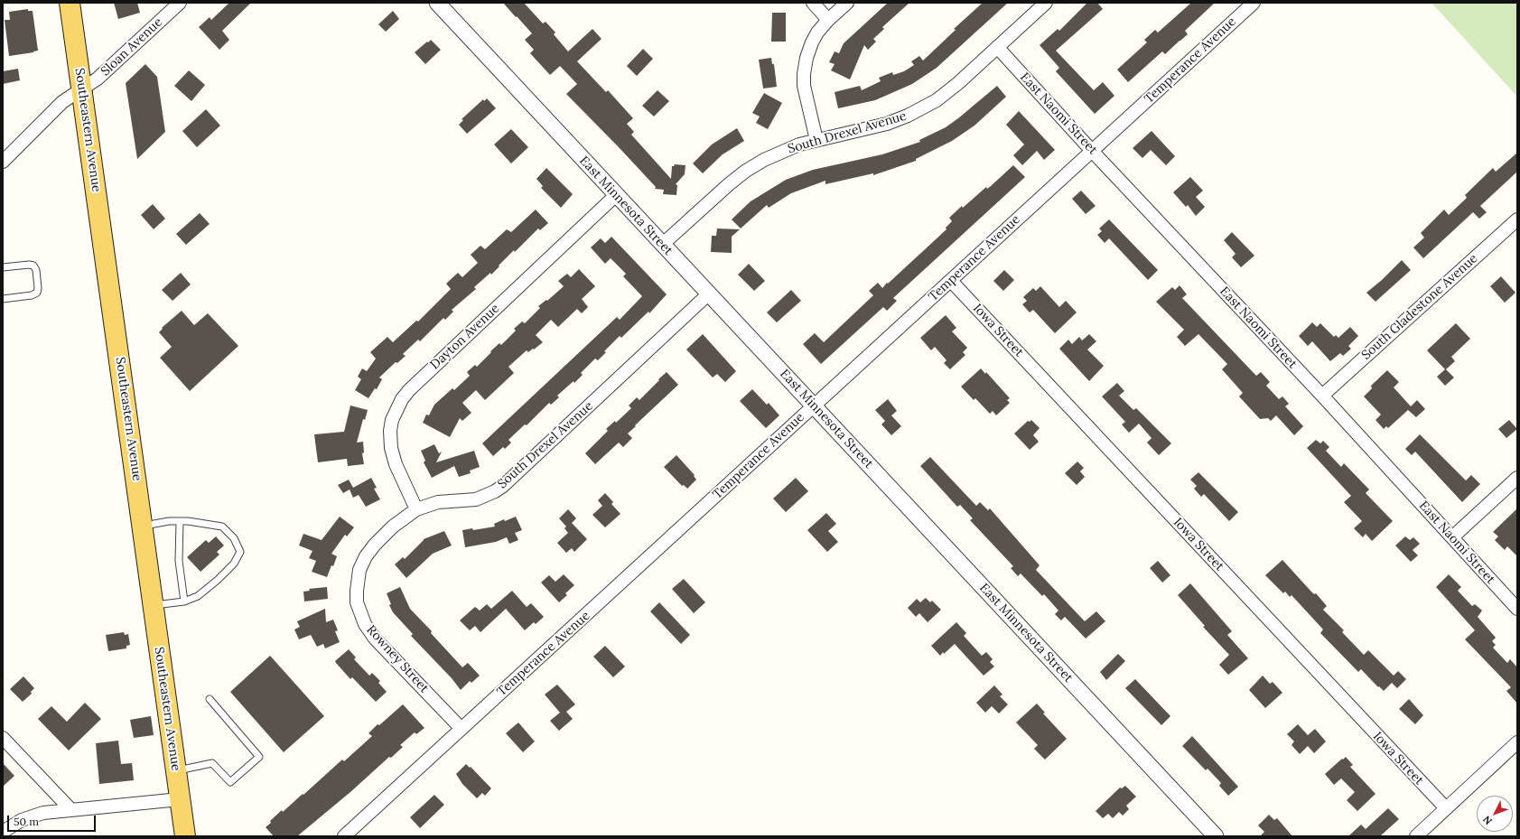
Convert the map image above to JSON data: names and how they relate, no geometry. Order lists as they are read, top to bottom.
{
  "streets": {
    "main road": ["Southeastern Avenue"],
    "street": [
      "Sloan Avenue",
      "Temperance Avenue",
      "East Naomi Street",
      "South Drexel Avenue",
      "East Minnesota Street",
      "South Gladestone Avenue",
      "Iowa Street",
      "Dayton Avenue",
      "Rowney Street"
    ]
  },
  "crossings": [
    ["Sloan Avenue", "Southeastern Avenue"],
    ["Temperance Avenue", "East Naomi Street"],
    ["Temperance Avenue", "East Minnesota Street"],
    ["Temperance Avenue", "Iowa Street"],
    ["Temperance Avenue", "Rowney Street"],
    ["East Naomi Street", "South Drexel Avenue"],
    ["East Naomi Street", "South Gladestone Avenue"],
    ["South Drexel Avenue", "East Minnesota Street"],
    ["South Drexel Avenue", "Dayton Avenue"],
    ["South Drexel Avenue", "Rowney Street"],
    ["East Minnesota Street", "Dayton Avenue"]
  ],
  "scale_bar": "50 m",
  "north": "bottom left"
}
